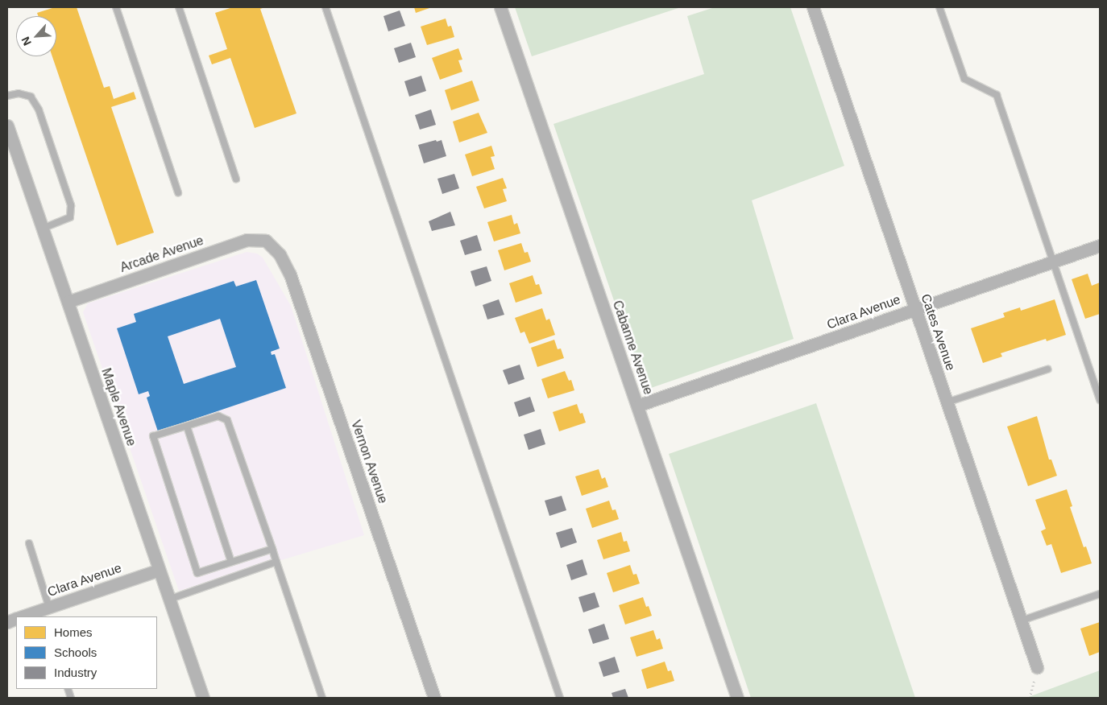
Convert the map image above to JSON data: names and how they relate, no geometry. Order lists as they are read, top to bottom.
{
  "streets": {
    "street": [
      "Arcade Avenue",
      "Clara Avenue",
      "Cates Avenue",
      "Cabanne Avenue",
      "Maple Avenue",
      "Vernon Avenue"
    ]
  },
  "crossings": [
    ["Arcade Avenue", "Maple Avenue"],
    ["Arcade Avenue", "Vernon Avenue"],
    ["Clara Avenue", "Cates Avenue"],
    ["Clara Avenue", "Cabanne Avenue"],
    ["Clara Avenue", "Maple Avenue"]
  ],
  "legend": ["Homes", "Schools", "Industry"],
  "north": "bottom left"
}
